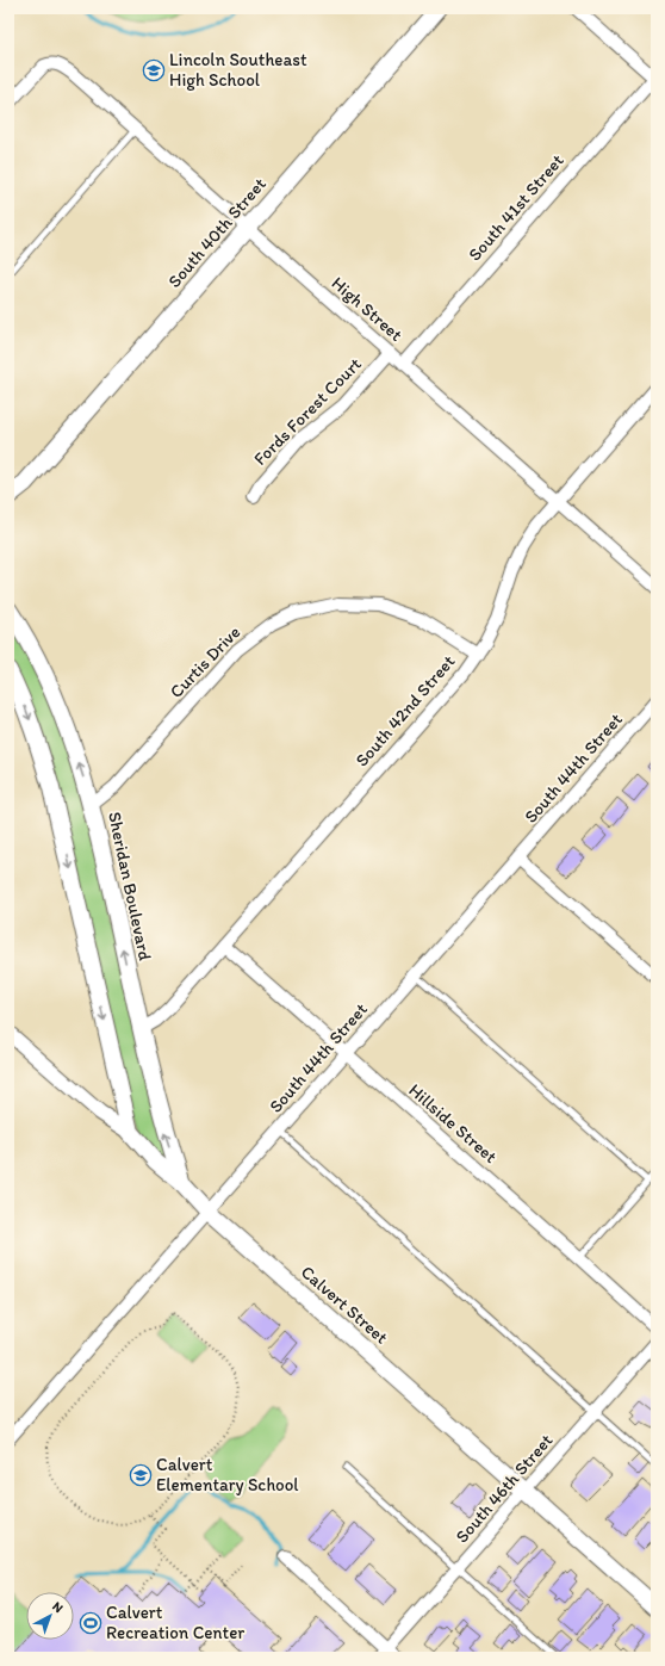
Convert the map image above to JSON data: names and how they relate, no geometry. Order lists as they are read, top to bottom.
{
  "streets": {
    "main road": ["South 40th Street", "Sheridan Boulevard", "Calvert Street"],
    "street": [
      "South 41st Street",
      "High Street",
      "Fords Forest Court",
      "Curtis Drive",
      "South 42nd Street",
      "South 44th Street",
      "Hillside Street",
      "South 46th Street"
    ]
  },
  "crossings": [
    ["South 41st Street", "High Street"],
    ["South 40th Street", "High Street"],
    ["High Street", "Fords Forest Court"],
    ["High Street", "South 42nd Street"],
    ["Curtis Drive", "South 42nd Street"],
    ["Curtis Drive", "Sheridan Boulevard"],
    ["South 42nd Street", "Sheridan Boulevard"],
    ["South 42nd Street", "Hillside Street"],
    ["South 44th Street", "Hillside Street"],
    ["South 44th Street", "Calvert Street"],
    ["Sheridan Boulevard", "Calvert Street"],
    ["Calvert Street", "South 46th Street"]
  ],
  "places": {
    "school or university": ["Lincoln Southeast High School", "Calvert Elementary School"],
    "sports": ["Calvert Recreation Center"]
  },
  "north": "top right"
}
